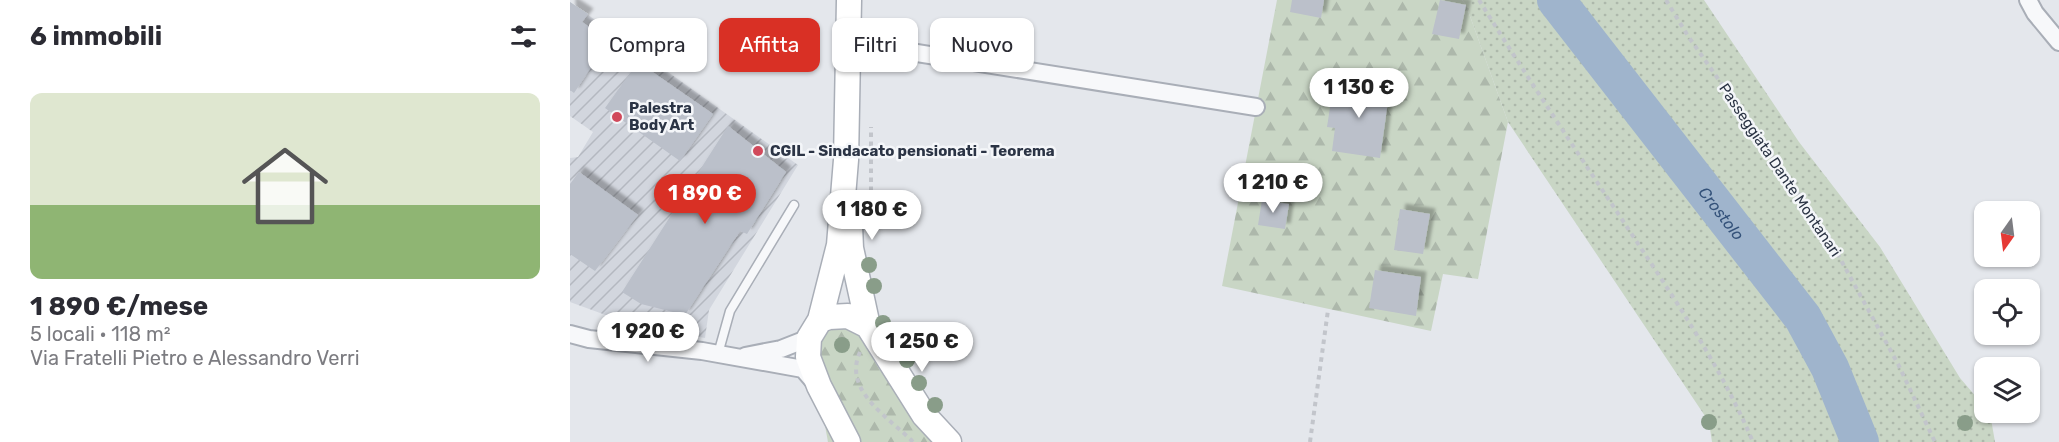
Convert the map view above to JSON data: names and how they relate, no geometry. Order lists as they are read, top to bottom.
{
  "streets": {
    "path": ["Passeggiata Dante Montanari"]
  },
  "water": ["Crostolo"],
  "places": ["Palestra Body Art", "CGIL - Sindacato pensionati - Teorema"],
  "north": "bottom",
  "page": {
    "heading": "6 immobili",
    "chip": [
      "Compra",
      "Affitta",
      "Filtri",
      "Nuovo"
    ],
    "price": [
      "1 130 €",
      "1 210 €",
      "1 890 €",
      "1 180 €",
      "1 920 €",
      "1 250 €"
    ],
    "list": [
      {
        "name": "1 890 €/mese",
        "note": "5 locali · 118 m² · Via Fratelli Pietro e Alessandro Verri"
      }
    ]
  }
}
